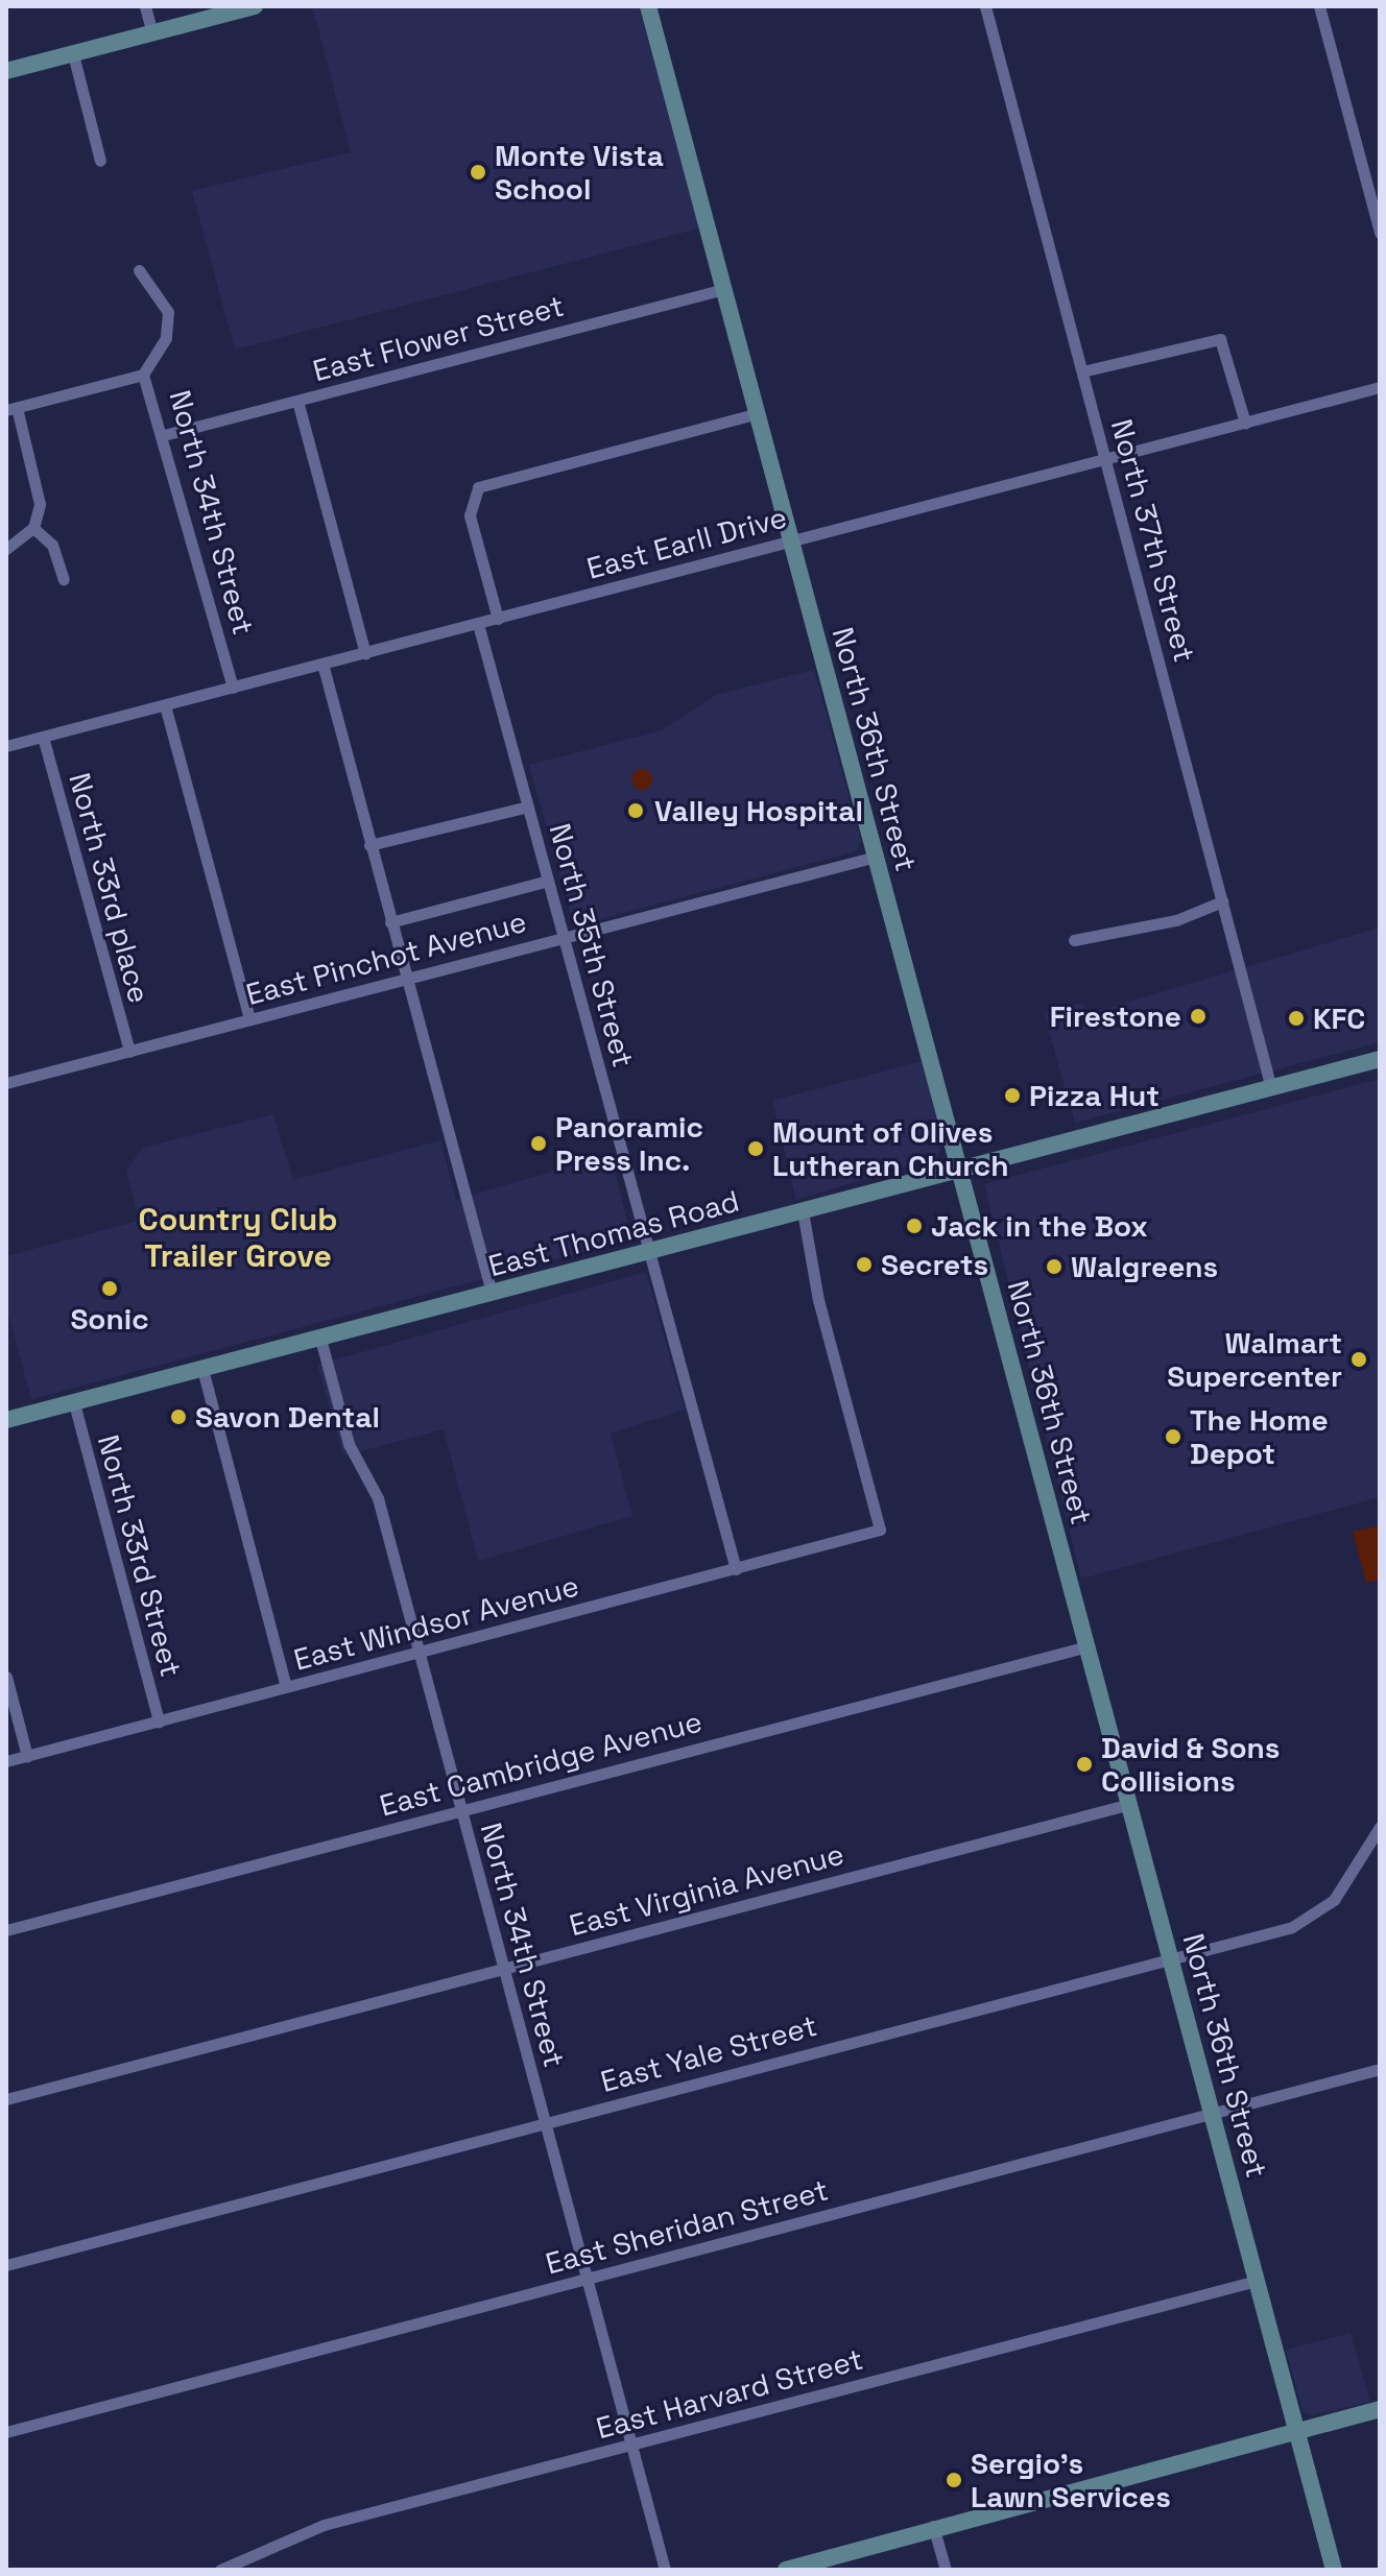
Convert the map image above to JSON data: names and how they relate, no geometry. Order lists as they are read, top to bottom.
{
  "streets": {
    "main road": ["North 36th Street", "East Thomas Road"],
    "street": [
      "East Flower Street",
      "North 34th Street",
      "North 37th Street",
      "East Earll Drive",
      "North 33rd place",
      "North 35th Street",
      "East Pinchot Avenue",
      "North 33rd Street",
      "East Windsor Avenue",
      "East Cambridge Avenue",
      "East Virginia Avenue",
      "East Yale Street",
      "East Sheridan Street",
      "East Harvard Street"
    ]
  },
  "crossings": [
    ["East Flower Street", "North 34th Street"],
    ["East Flower Street", "North 36th Street"],
    ["North 34th Street", "East Earll Drive"],
    ["North 34th Street", "East Thomas Road"],
    ["North 34th Street", "East Windsor Avenue"],
    ["North 34th Street", "East Cambridge Avenue"],
    ["North 34th Street", "East Virginia Avenue"],
    ["North 34th Street", "East Yale Street"],
    ["North 34th Street", "East Sheridan Street"],
    ["North 34th Street", "East Harvard Street"],
    ["North 37th Street", "East Earll Drive"],
    ["North 37th Street", "East Thomas Road"],
    ["East Earll Drive", "North 36th Street"],
    ["East Earll Drive", "North 33rd place"],
    ["East Earll Drive", "North 35th Street"],
    ["North 36th Street", "East Pinchot Avenue"],
    ["North 36th Street", "East Thomas Road"],
    ["North 36th Street", "East Cambridge Avenue"],
    ["North 36th Street", "East Virginia Avenue"],
    ["North 36th Street", "East Yale Street"],
    ["North 36th Street", "East Sheridan Street"],
    ["North 36th Street", "East Harvard Street"],
    ["North 33rd place", "East Pinchot Avenue"],
    ["North 35th Street", "East Pinchot Avenue"],
    ["North 35th Street", "East Thomas Road"],
    ["North 35th Street", "East Windsor Avenue"],
    ["East Thomas Road", "North 33rd Street"],
    ["East Thomas Road", "East Windsor Avenue"],
    ["North 33rd Street", "East Windsor Avenue"]
  ],
  "districts": ["Country Club Trailer Grove"],
  "places": [
    "Monte Vista School",
    "Valley Hospital",
    "Firestone",
    "KFC",
    "Pizza Hut",
    "Panoramic Press Inc.",
    "Mount of Olives Lutheran Church",
    "Jack in the Box",
    "Secrets",
    "Walgreens",
    "Sonic",
    "Walmart Supercenter",
    "Savon Dental",
    "The Home Depot",
    "David & Sons Collisions",
    "Sergio's Lawn Services"
  ]
}
